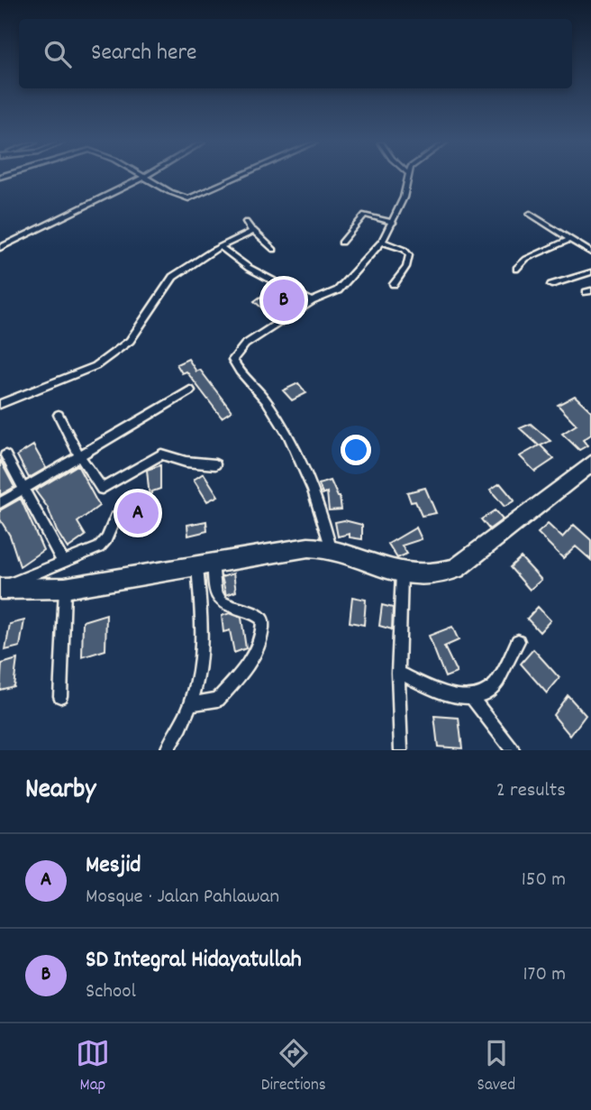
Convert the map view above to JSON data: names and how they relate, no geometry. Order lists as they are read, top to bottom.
{
  "page": {
    "search": "Search here",
    "pins": ["B", "A"],
    "heading": ["Nearby", "2 results"],
    "list": [
      {
        "mark": "A",
        "name": "Mesjid",
        "note": "Mosque · Jalan Pahlawan",
        "value": "150 m"
      },
      {
        "mark": "B",
        "name": "SD Integral Hidayatullah",
        "note": "School",
        "value": "170 m"
      }
    ],
    "nav": ["Map", "Directions", "Saved"]
  }
}
